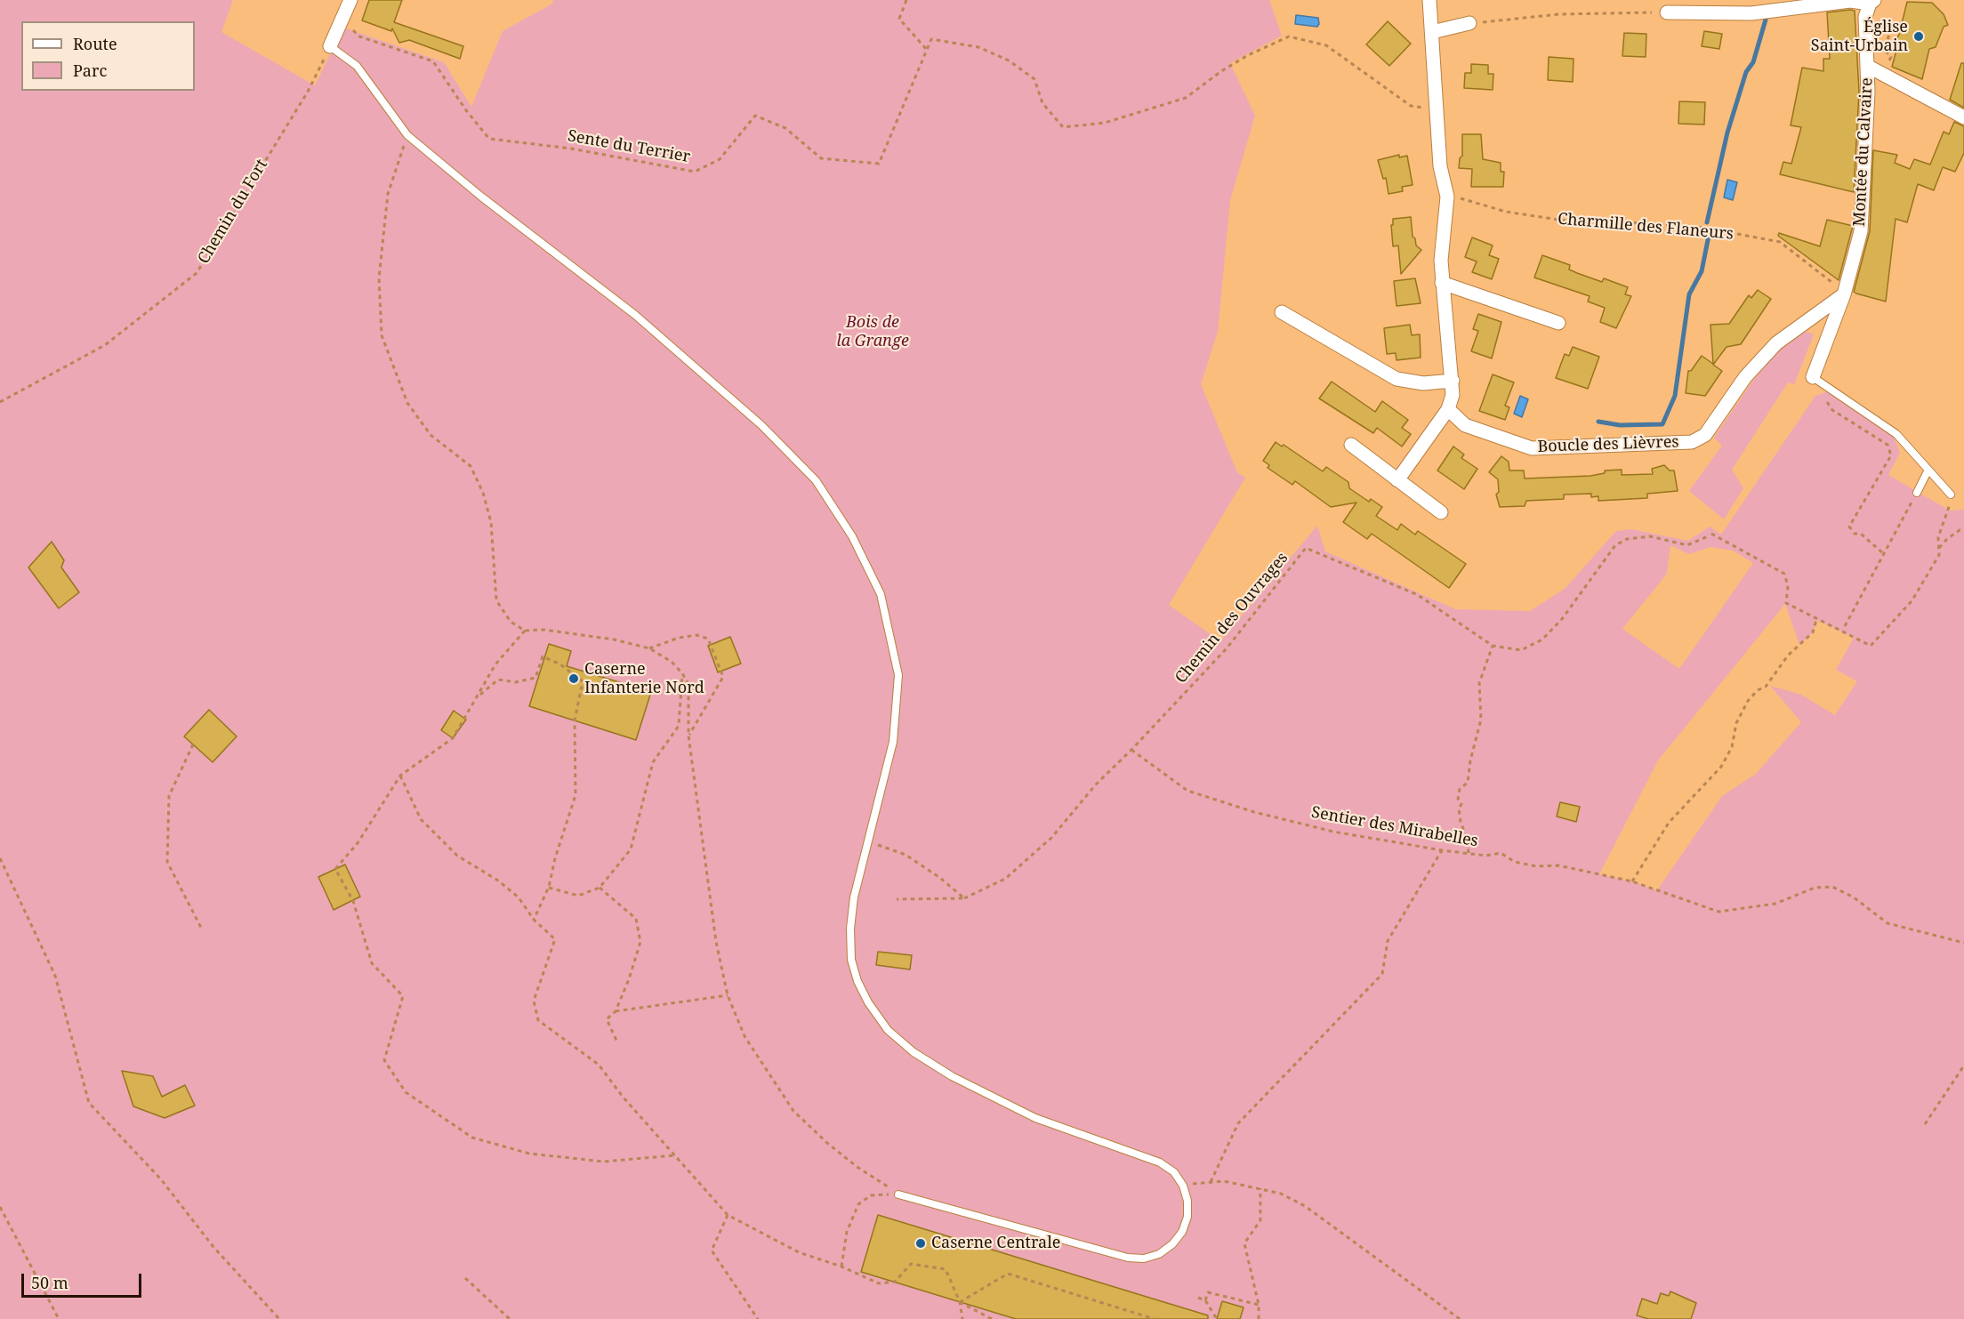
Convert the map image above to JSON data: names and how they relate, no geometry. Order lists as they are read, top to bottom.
{
  "streets": {
    "street": ["Montée du Calvaire", "Boucle des Lièvres"],
    "path": [
      "Sente du Terrier",
      "Chemin du Fort",
      "Charmille des Flaneurs",
      "Chemin des Ouvrages",
      "Sentier des Mirabelles"
    ]
  },
  "crossings": [
    ["Montée du Calvaire", "Charmille des Flaneurs"],
    ["Montée du Calvaire", "Boucle des Lièvres"],
    ["Charmille des Flaneurs", "Boucle des Lièvres"],
    ["Chemin des Ouvrages", "Sentier des Mirabelles"]
  ],
  "parks": ["Bois de la Grange"],
  "places": ["Église Saint-Urbain", "Caserne Infanterie Nord", "Caserne Centrale"],
  "legend": ["Route", "Parc"],
  "scale_bar": "50 m"
}
